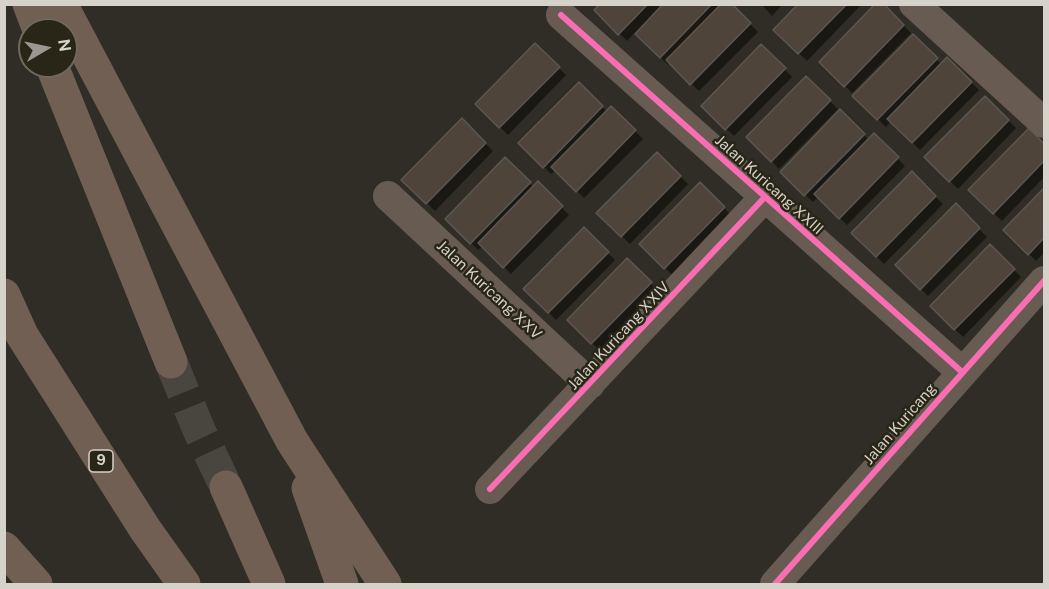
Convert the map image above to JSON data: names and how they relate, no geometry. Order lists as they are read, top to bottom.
{
  "streets": {
    "highway": ["9"],
    "street": [
      "Jalan Kuricang XXIII",
      "Jalan Kuricang XXV",
      "Jalan Kuricang XXIV",
      "Jalan Kuricang"
    ]
  },
  "crossings": [
    ["Jalan Kuricang XXIII", "Jalan Kuricang XXIV"],
    ["Jalan Kuricang XXIII", "Jalan Kuricang"],
    ["Jalan Kuricang XXV", "Jalan Kuricang XXIV"]
  ],
  "north": "right"
}
